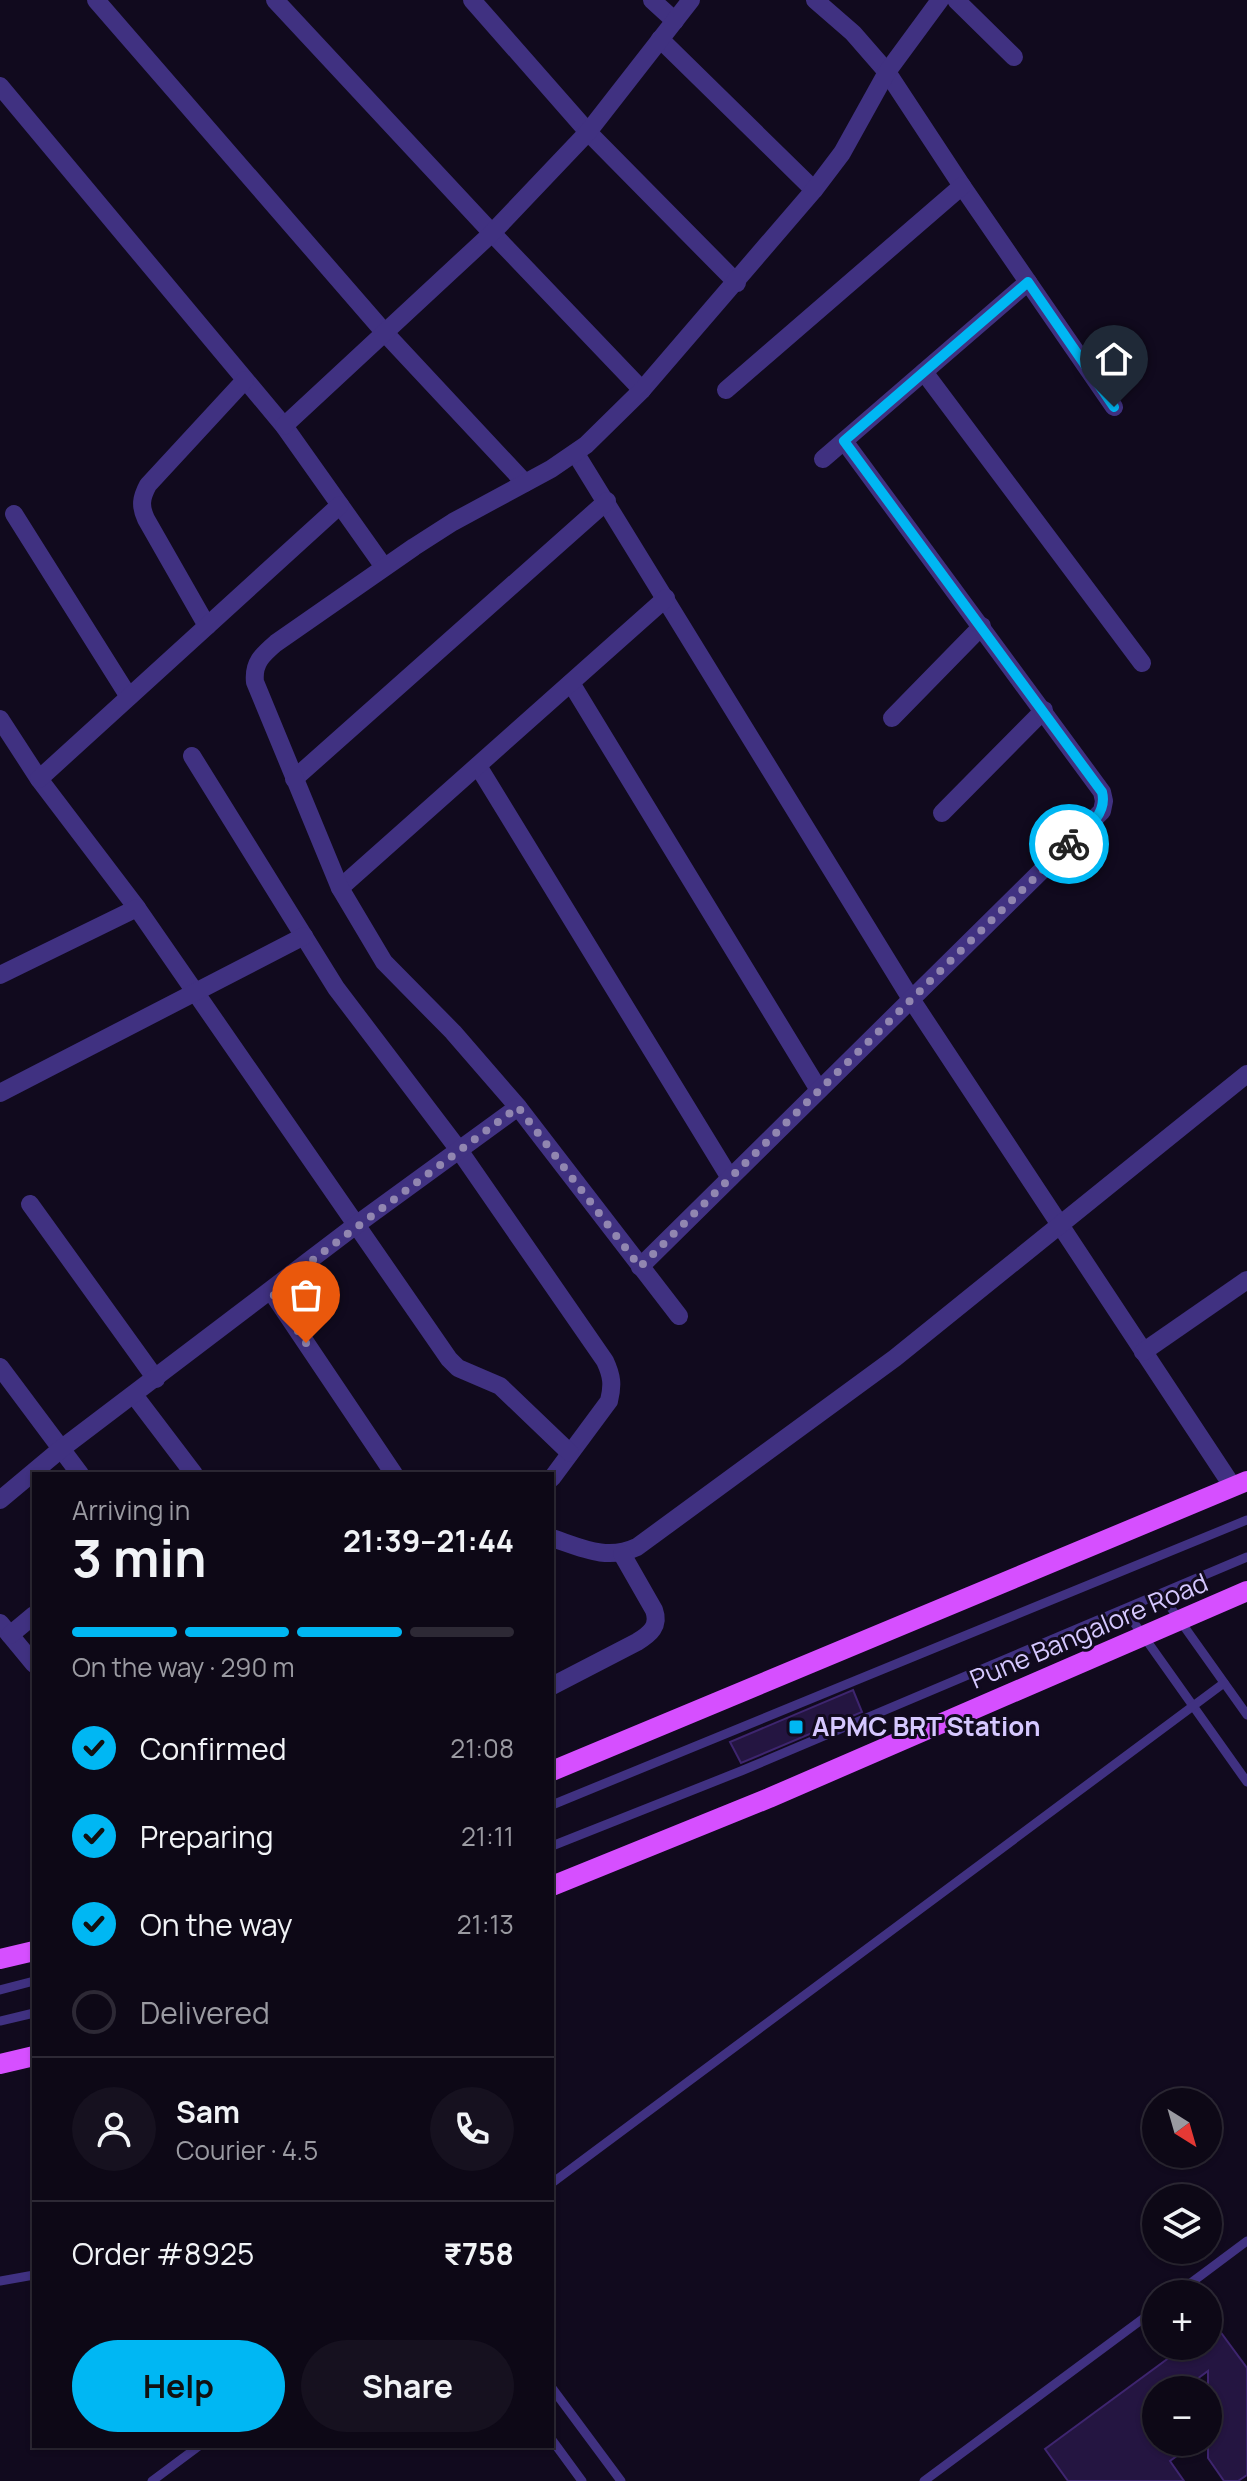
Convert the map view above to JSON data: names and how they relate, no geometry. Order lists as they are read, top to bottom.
{
  "streets": {
    "main road": ["Pune Bangalore Road"]
  },
  "places": {
    "transit": ["APMC BRT Station"]
  },
  "north": "bottom right",
  "page": {
    "heading": ["3 min", "Arriving in", "21:39–21:44"],
    "panel": [
      "Sam",
      "Courier · 4.5",
      "Order #8925",
      "₹758"
    ],
    "bar": "On the way · 290 m",
    "list": [
      ["Confirmed", "21:08"],
      ["Preparing", "21:11"],
      ["On the way", "21:13"],
      "Delivered"
    ],
    "map_buttons": ["+", "−"],
    "buttons": ["Help", "Share"]
  }
}
